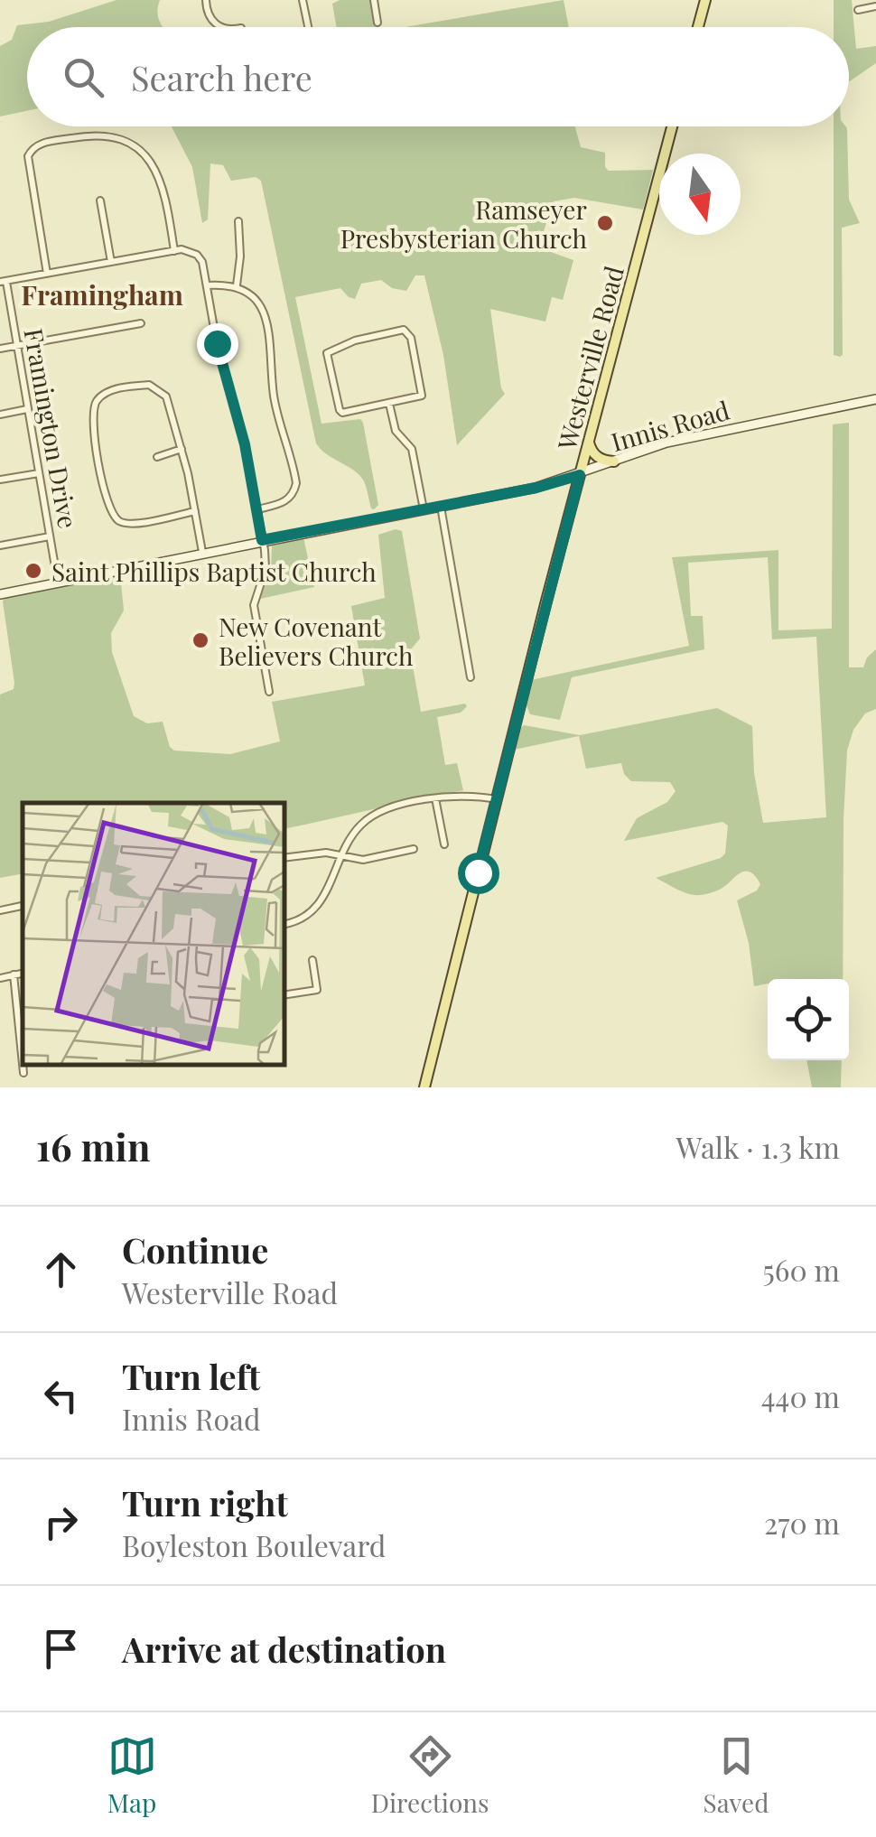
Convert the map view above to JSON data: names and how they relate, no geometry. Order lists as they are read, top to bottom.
{
  "streets": {
    "main road": ["Westerville Road", "Innis Road"],
    "street": ["Framington Drive"]
  },
  "crossings": [
    ["Westerville Road", "Innis Road"],
    ["Innis Road", "Framington Drive"]
  ],
  "districts": ["Framingham"],
  "places": ["Ramseyer Presbysterian Church", "Saint Phillips Baptist Church", "New Covenant Believers Church"],
  "north": "bottom",
  "page": {
    "search": "Search here",
    "heading": ["16 min", "Walk · 1.3 km"],
    "list": [
      ["Continue", "Westerville Road", "560 m"],
      ["Turn left", "Innis Road", "440 m"],
      ["Turn right", "Boyleston Boulevard", "270 m"],
      "Arrive at destination"
    ],
    "nav": ["Map", "Directions", "Saved"]
  }
}
